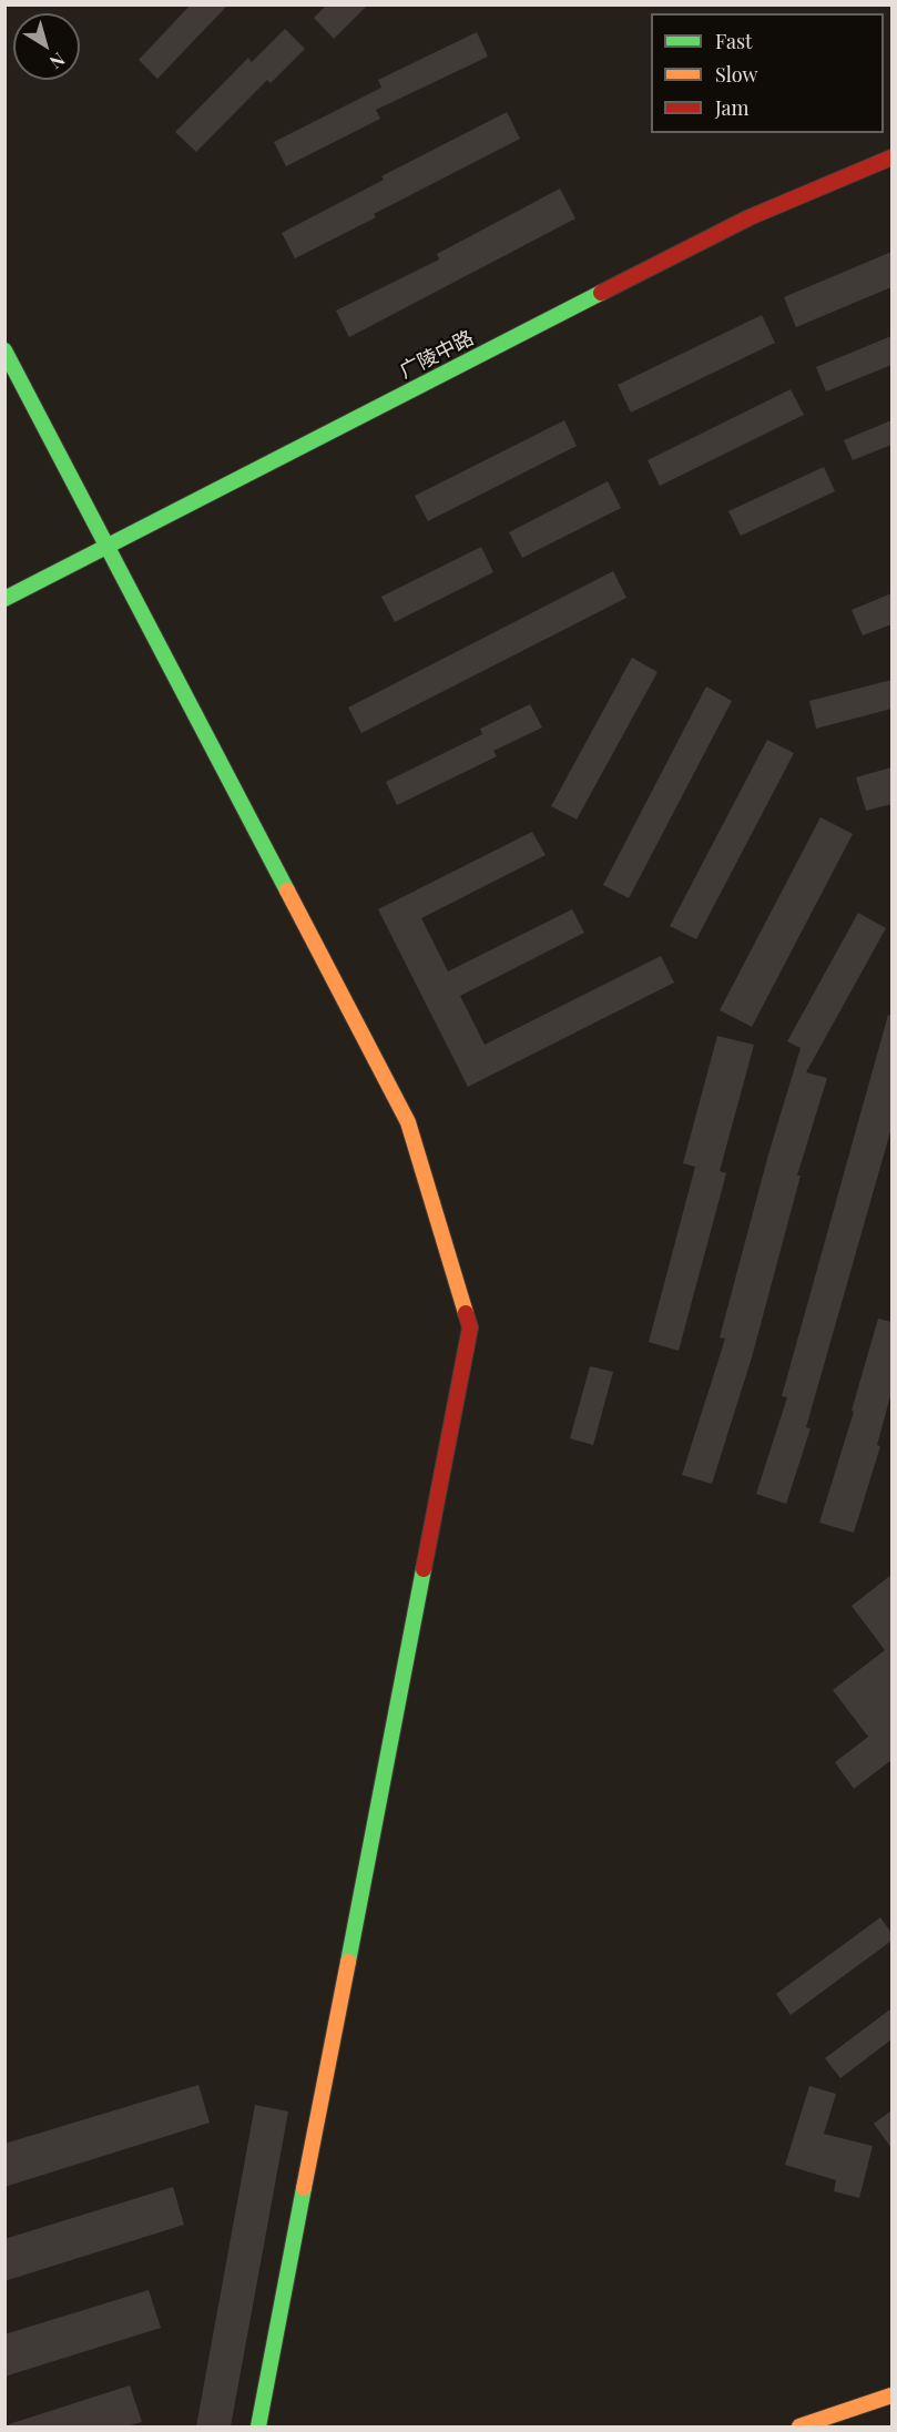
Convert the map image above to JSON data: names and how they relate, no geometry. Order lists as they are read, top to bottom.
{
  "streets": {
    "street": ["广陵中路"]
  },
  "legend": ["Fast", "Slow", "Jam"],
  "north": "bottom right"
}
